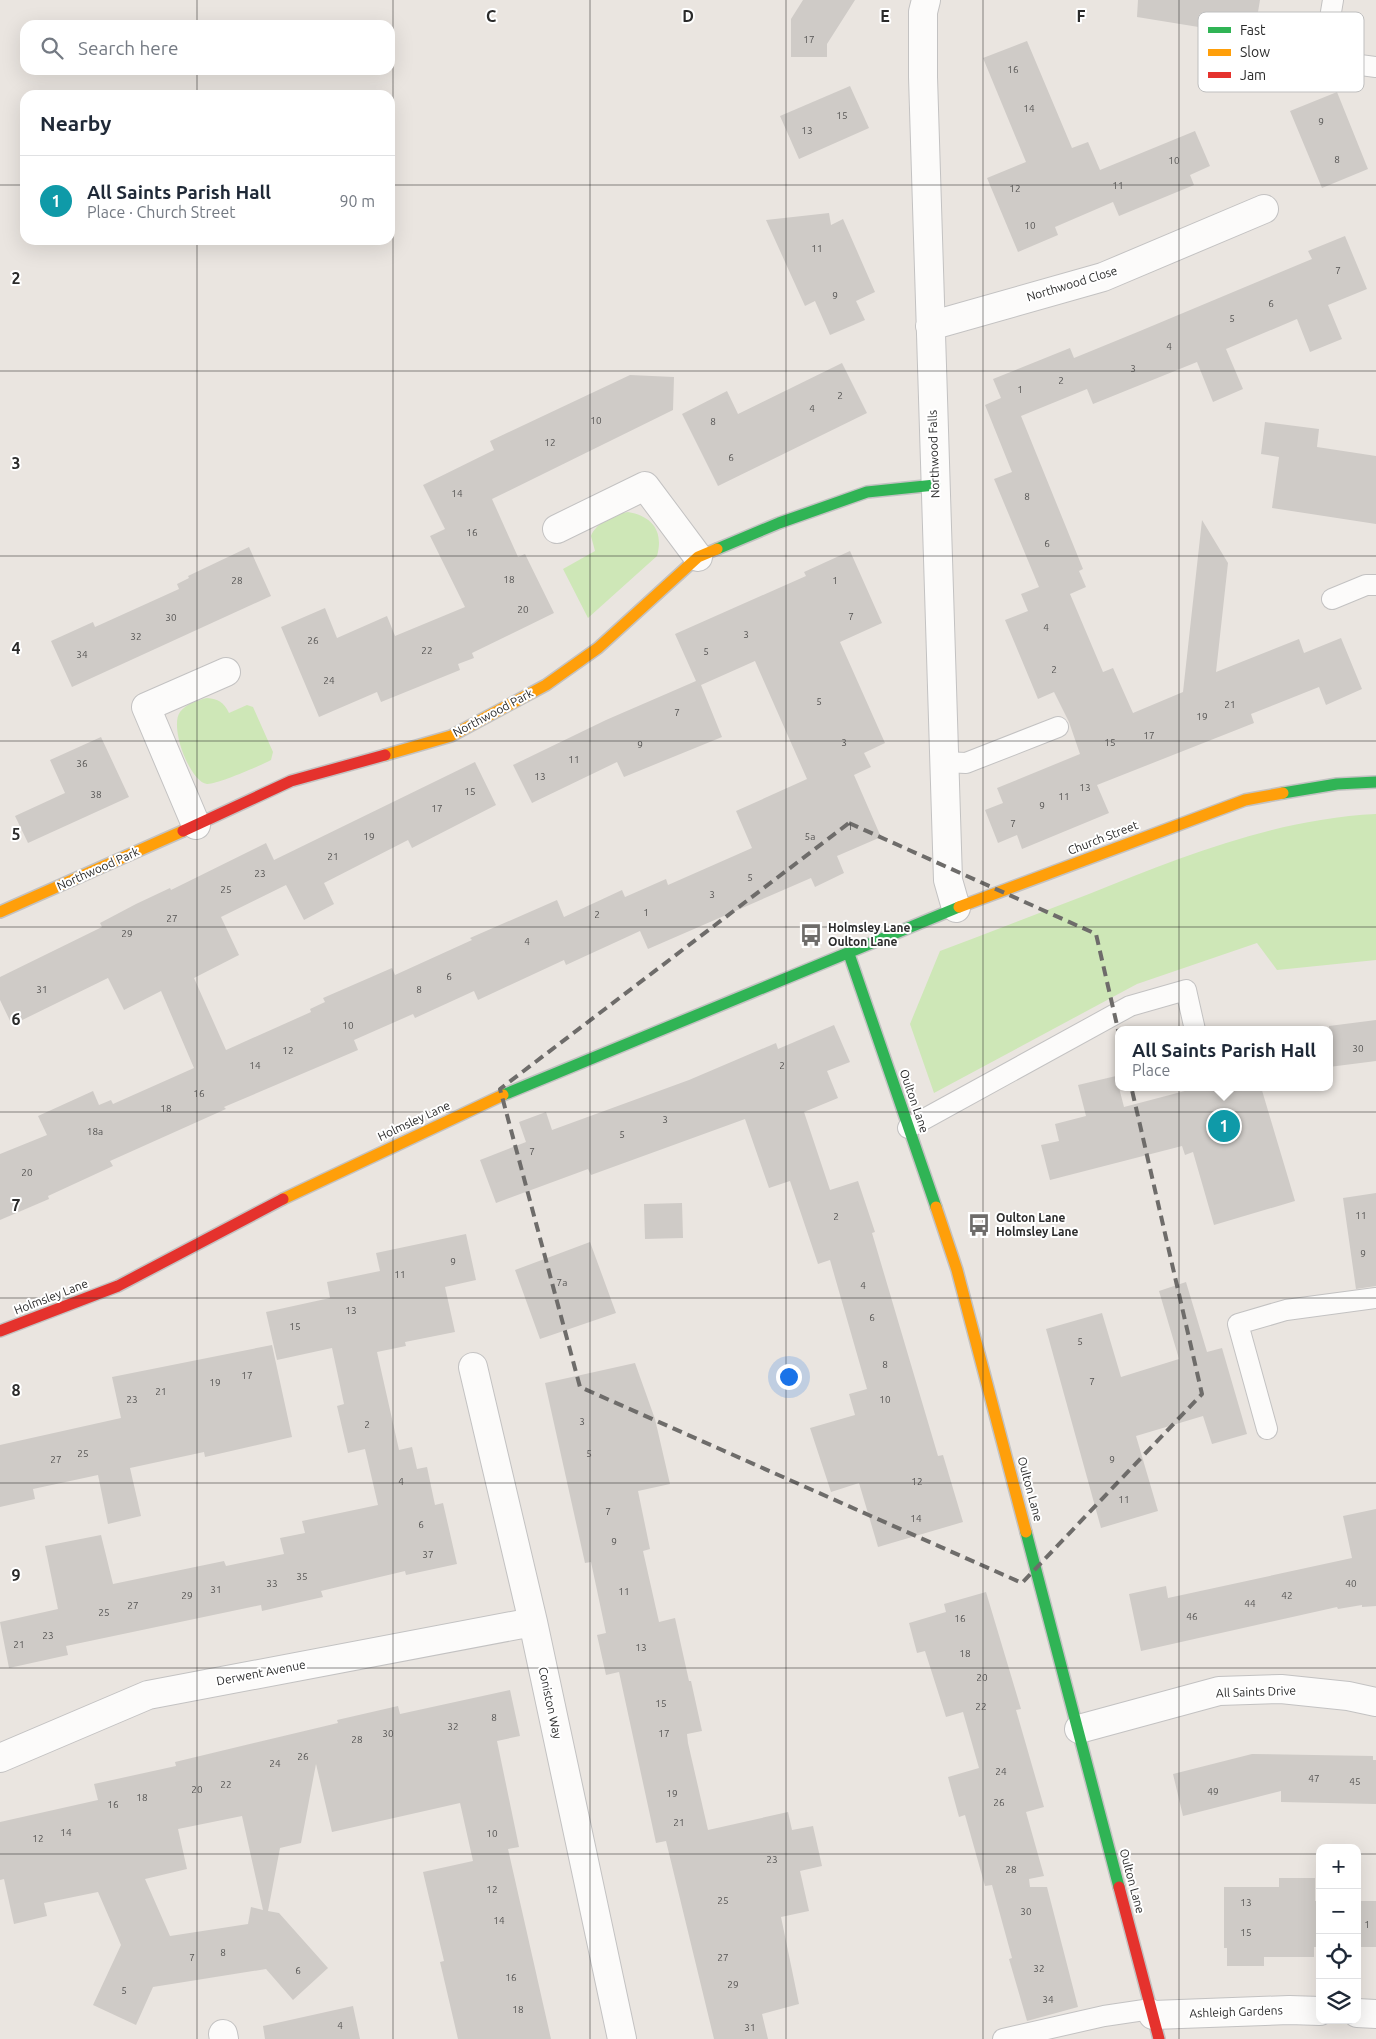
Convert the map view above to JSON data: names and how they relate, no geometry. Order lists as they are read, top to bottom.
{
  "streets": {
    "street": [
      "Northwood Close",
      "Northwood Falls",
      "Northwood Park",
      "Church Street",
      "Oulton Lane",
      "Holmsley Lane",
      "Derwent Avenue",
      "All Saints Drive",
      "Coniston Way",
      "Ashleigh Gardens"
    ]
  },
  "crossings": [
    ["Northwood Close", "Northwood Falls"],
    ["Northwood Falls", "Northwood Park"],
    ["Northwood Falls", "Church Street"],
    ["Church Street", "Oulton Lane"],
    ["Church Street", "Holmsley Lane"],
    ["Oulton Lane", "Holmsley Lane"],
    ["Oulton Lane", "All Saints Drive"],
    ["Oulton Lane", "Ashleigh Gardens"],
    ["Derwent Avenue", "Coniston Way"]
  ],
  "places": {
    "bus stop": ["Holmsley Lane Oulton Lane", "Oulton Lane Holmsley Lane"]
  },
  "house_numbers": [
    "17",
    "16",
    "14",
    "15",
    "9",
    "13",
    "8",
    "10",
    "11",
    "12",
    "10",
    "11",
    "7",
    "9",
    "6",
    "5",
    "4",
    "3",
    "2",
    "1",
    "2",
    "4",
    "10",
    "8",
    "12",
    "6",
    "14",
    "8",
    "16",
    "6",
    "18",
    "28",
    "1",
    "20",
    "7",
    "30",
    "4",
    "3",
    "32",
    "26",
    "22",
    "5",
    "34",
    "2",
    "24",
    "5",
    "21",
    "7",
    "19",
    "17",
    "3",
    "15",
    "9",
    "11",
    "36",
    "13",
    "13",
    "15",
    "38",
    "11",
    "9",
    "17",
    "7",
    "1",
    "19",
    "5a",
    "21",
    "23",
    "5",
    "25",
    "3",
    "1",
    "2",
    "27",
    "29",
    "4",
    "6",
    "31",
    "8",
    "10",
    "30",
    "12",
    "14",
    "2",
    "16",
    "18",
    "3",
    "18a",
    "5",
    "7",
    "20",
    "11",
    "2",
    "9",
    "9",
    "11",
    "7a",
    "4",
    "13",
    "6",
    "15",
    "5",
    "8",
    "17",
    "7",
    "19",
    "21",
    "23",
    "10",
    "3",
    "2",
    "25",
    "5",
    "27",
    "9",
    "4",
    "12",
    "11",
    "7",
    "14",
    "6",
    "9",
    "37",
    "35",
    "33",
    "40",
    "31",
    "11",
    "29",
    "42",
    "44",
    "27",
    "25",
    "46",
    "16",
    "23",
    "21",
    "13",
    "18",
    "20",
    "15",
    "22",
    "8",
    "32",
    "30",
    "17",
    "28",
    "26",
    "24",
    "24",
    "47",
    "45",
    "22",
    "20",
    "49",
    "19",
    "18",
    "26",
    "16",
    "21",
    "14",
    "10",
    "12",
    "23",
    "28",
    "12",
    "25",
    "13",
    "30",
    "14",
    "1",
    "15",
    "8",
    "7",
    "27",
    "32",
    "6",
    "16",
    "29",
    "5",
    "34",
    "18",
    "4",
    "31"
  ],
  "legend": ["Fast", "Slow", "Jam"],
  "page": {
    "search": "Search here",
    "heading": "Nearby",
    "list": [
      {
        "mark": "1",
        "name": "All Saints Parish Hall",
        "note": "Place · Church Street",
        "value": "90 m"
      }
    ],
    "popup": ["All Saints Parish Hall", "Place"],
    "pins": "1",
    "map_buttons": ["+", "−"]
  },
  "grid": {
    "columns": [
      "C",
      "D",
      "E",
      "F"
    ],
    "rows": [
      "2",
      "3",
      "4",
      "5",
      "6",
      "7",
      "8",
      "9"
    ]
  }
}
